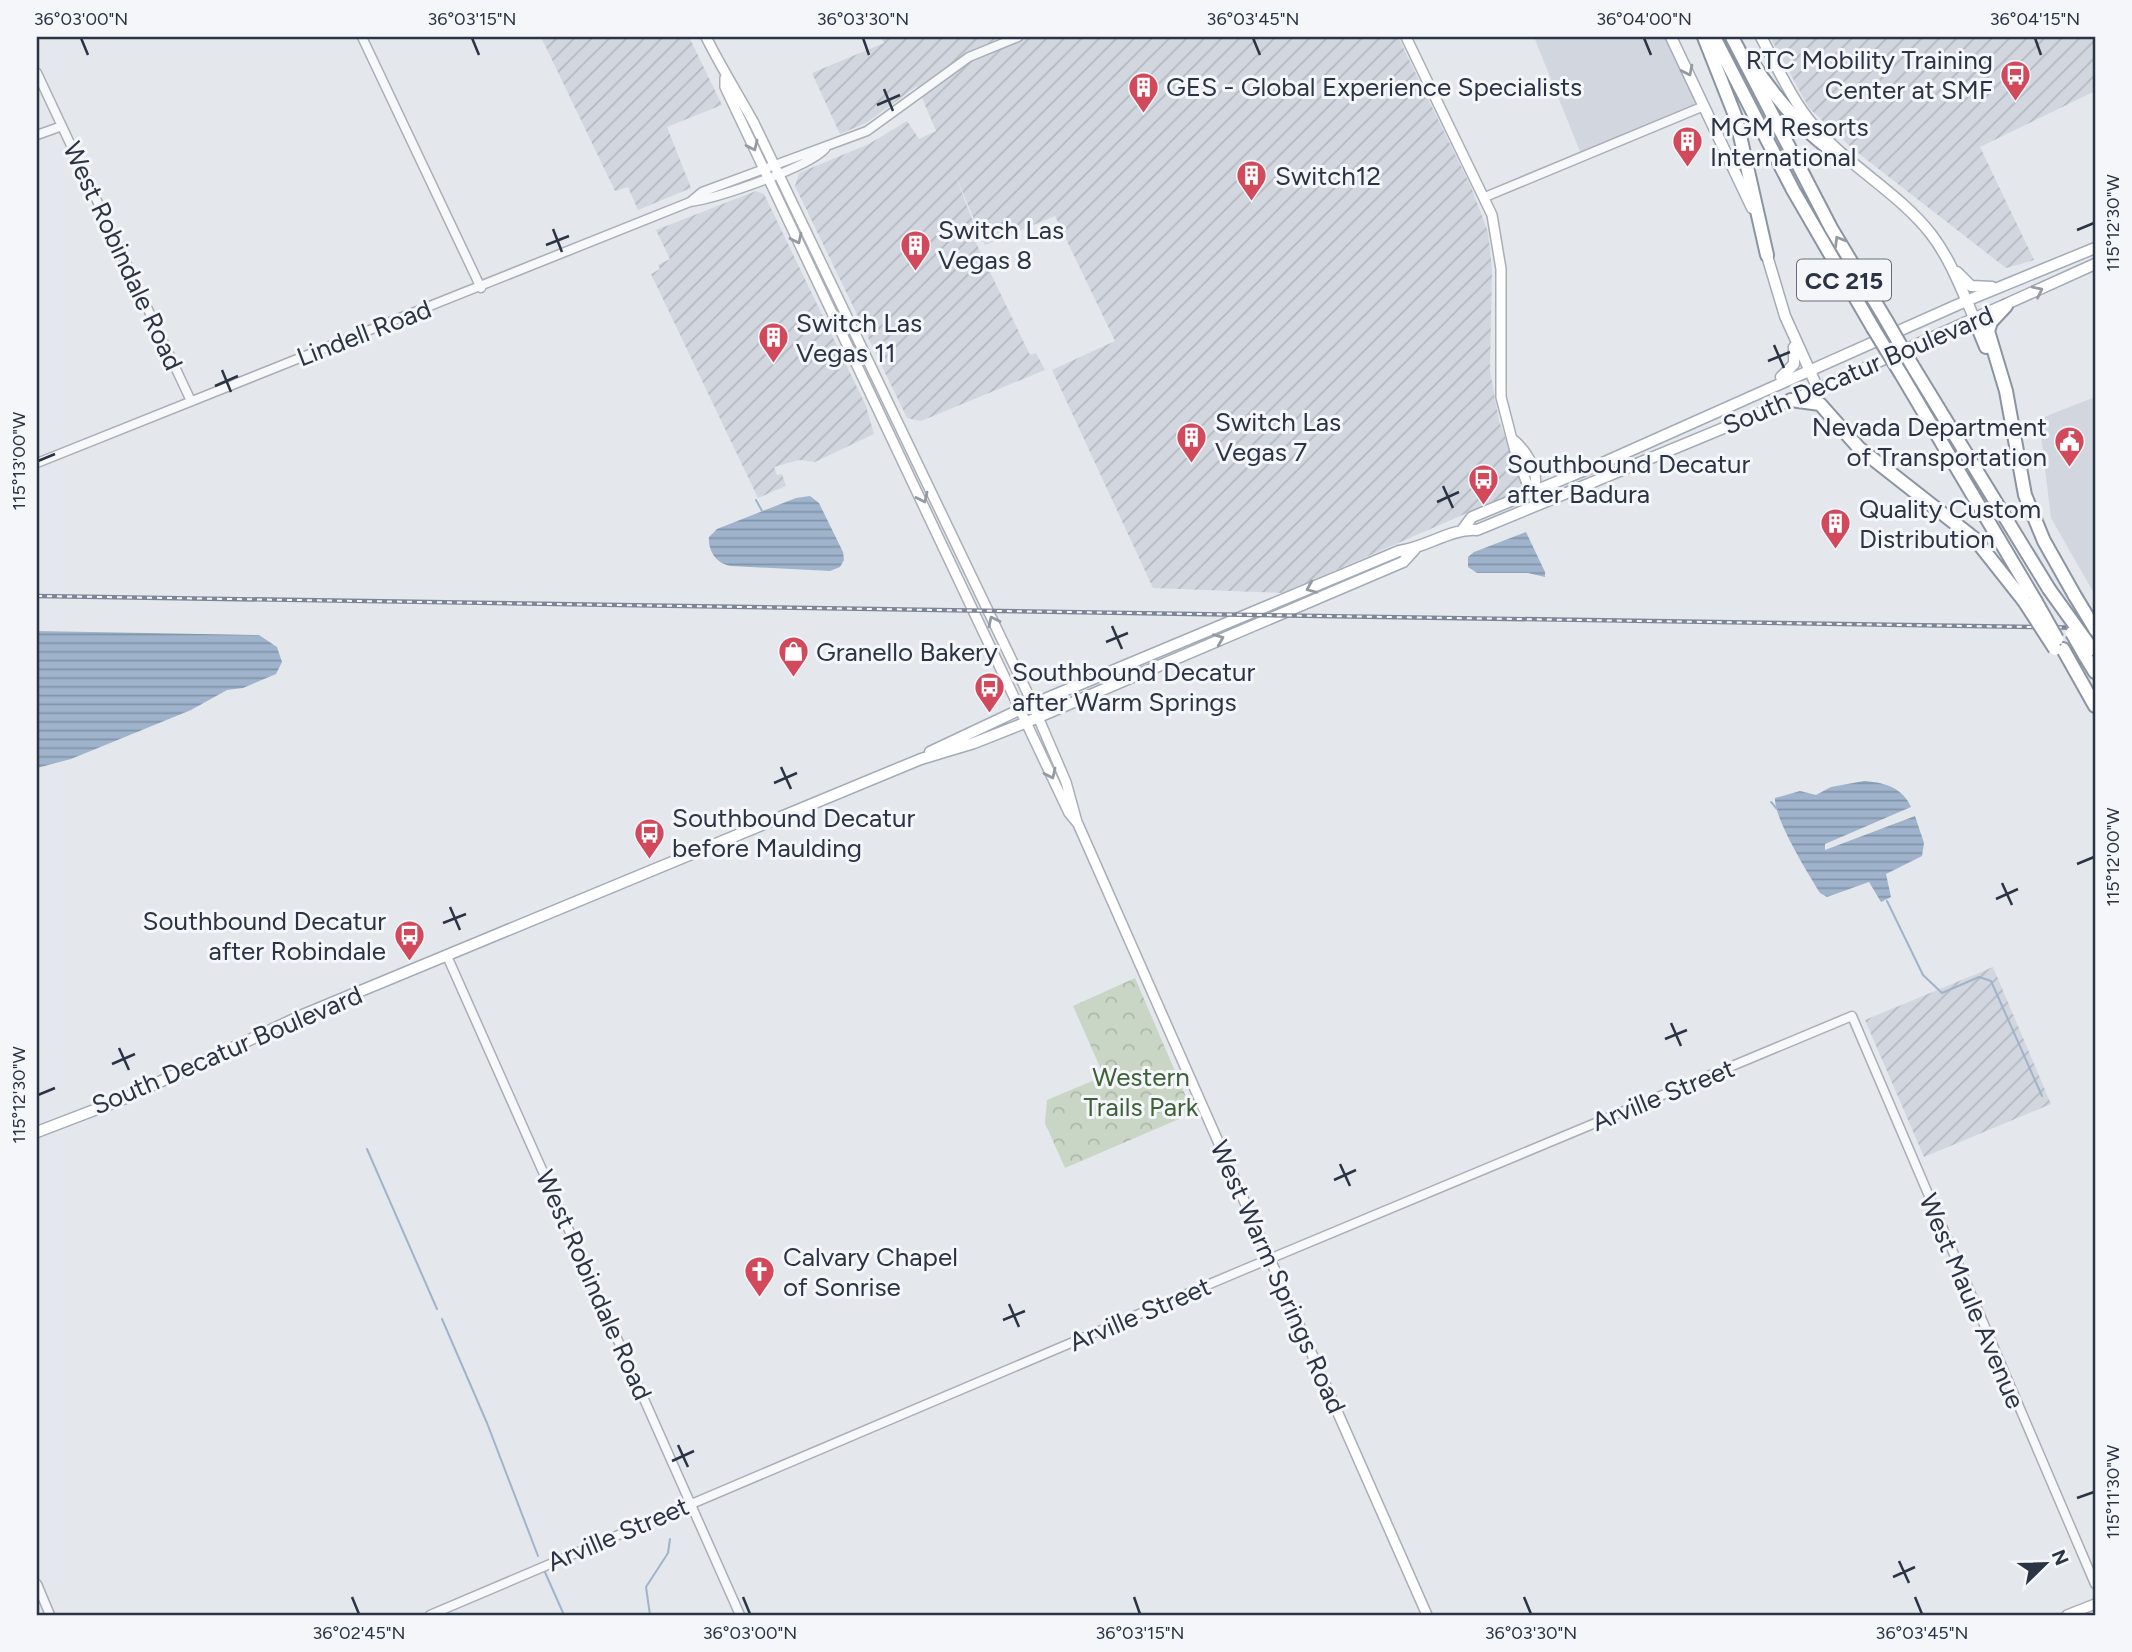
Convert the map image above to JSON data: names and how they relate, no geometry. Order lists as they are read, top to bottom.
{
  "streets": {
    "highway": ["CC 215"],
    "main road": ["South Decatur Boulevard", "West Warm Springs Road"],
    "street": [
      "West Robindale Road",
      "Lindell Road",
      "Arville Street",
      "West Maule Avenue"
    ]
  },
  "crossings": [
    ["West Robindale Road", "Lindell Road"],
    ["West Robindale Road", "South Decatur Boulevard"],
    ["West Robindale Road", "Arville Street"],
    ["Lindell Road", "West Warm Springs Road"],
    ["South Decatur Boulevard", "West Warm Springs Road"],
    ["Arville Street", "West Warm Springs Road"],
    ["Arville Street", "West Maule Avenue"]
  ],
  "parks": ["Western Trails Park"],
  "places": {
    "bus stop": [
      "RTC Mobility Training Center at SMF",
      "Southbound Decatur after Badura",
      "Southbound Decatur after Warm Springs",
      "Southbound Decatur before Maulding",
      "Southbound Decatur after Robindale"
    ],
    "building": [
      "GES - Global Experience Specialists",
      "MGM Resorts International",
      "Switch12",
      "Switch Las Vegas 8",
      "Switch Las Vegas 11",
      "Switch Las Vegas 7",
      "Quality Custom Distribution"
    ],
    "public building": ["Nevada Department of Transportation"],
    "shop": ["Granello Bakery"],
    "church": ["Calvary Chapel of Sonrise"]
  },
  "north": "top right",
  "coordinates": [
    "36°03'00\"N",
    "36°03'15\"N",
    "36°03'30\"N",
    "36°03'45\"N",
    "36°04'00\"N",
    "36°04'15\"N",
    "115°12'30\"W",
    "115°13'00\"W",
    "115°12'00\"W",
    "115°11'30\"W",
    "36°02'45\"N"
  ]
}
